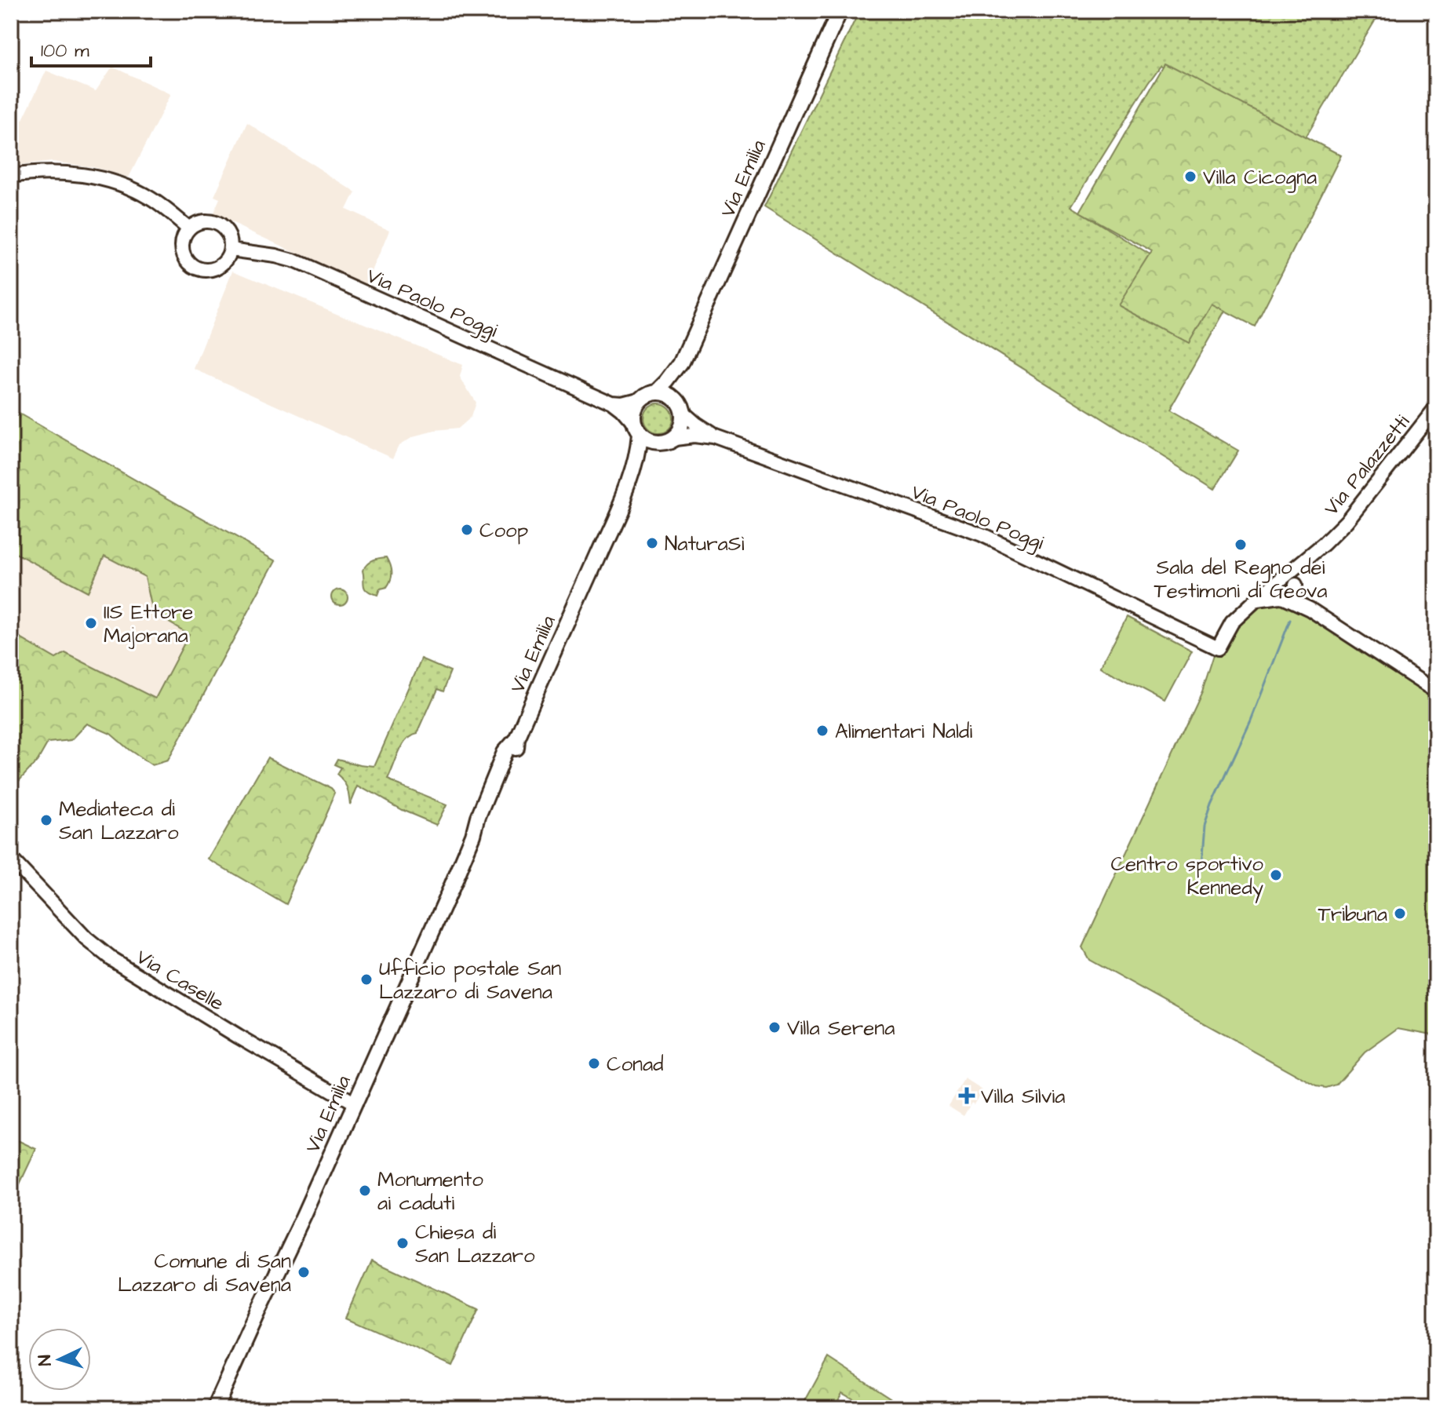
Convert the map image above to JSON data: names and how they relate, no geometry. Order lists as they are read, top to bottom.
{
  "streets": {
    "main road": [
      "Via Emilia",
      "Via Paolo Poggi",
      "Via Palazzetti",
      "Via Caselle"
    ]
  },
  "crossings": [
    ["Via Emilia", "Via Paolo Poggi"],
    ["Via Emilia", "Via Caselle"],
    ["Via Paolo Poggi", "Via Palazzetti"]
  ],
  "places": {
    "other": [
      "Villa Cicogna",
      "Coop",
      "NaturaSì",
      "Sala del Regno dei Testimoni di Geova",
      "IIS Ettore Majorana",
      "Alimentari Naldi",
      "Mediateca di San Lazzaro",
      "Centro sportivo Kennedy",
      "Tribuna",
      "Ufficio postale San Lazzaro di Savena",
      "Villa Serena",
      "Conad",
      "Monumento ai caduti",
      "Chiesa di San Lazzaro",
      "Comune di San Lazzaro di Savena"
    ],
    "health": ["Villa Silvia"]
  },
  "scale_bar": "100 m",
  "north": "left"
}
